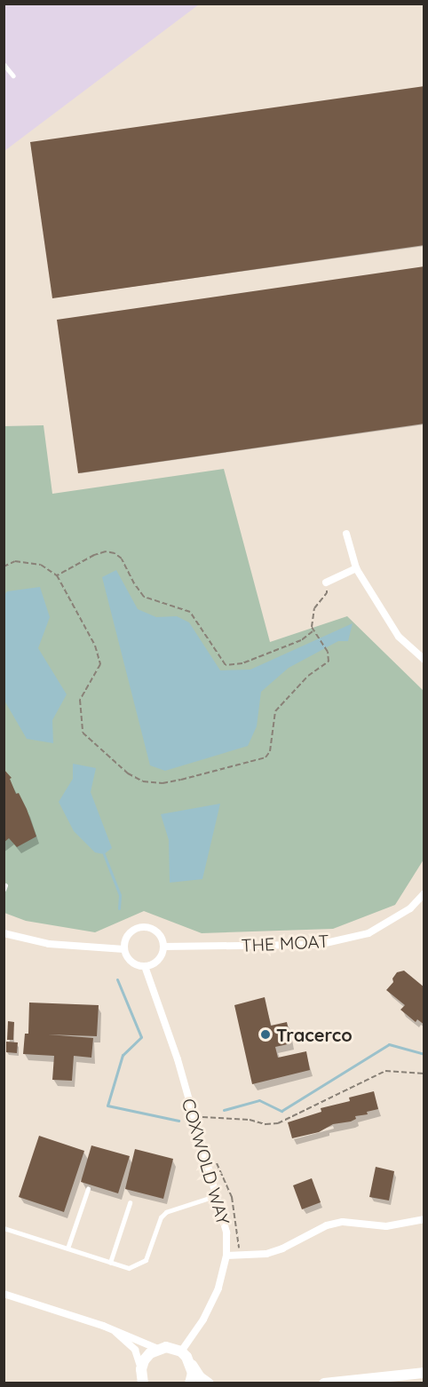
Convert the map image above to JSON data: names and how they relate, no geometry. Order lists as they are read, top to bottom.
{
  "streets": {
    "street": ["THE MOAT", "COXWOLD WAY"]
  },
  "crossings": [
    ["THE MOAT", "COXWOLD WAY"]
  ],
  "places": ["Tracerco"]
}
